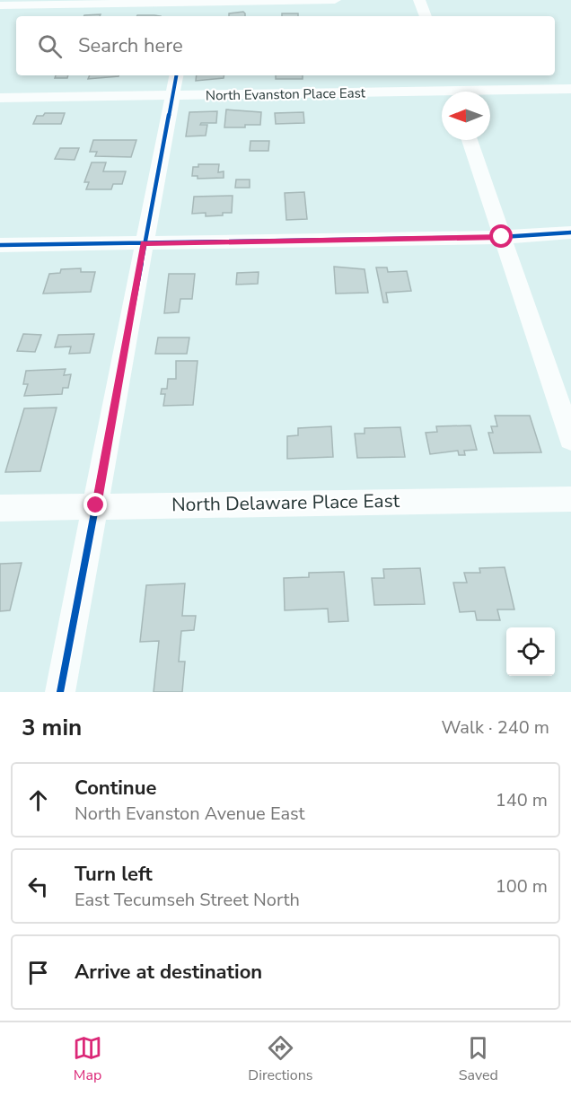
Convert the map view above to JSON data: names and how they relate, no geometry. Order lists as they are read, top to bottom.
{
  "streets": {
    "street": ["North Evanston Place East", "North Delaware Place East"]
  },
  "north": "left",
  "page": {
    "search": "Search here",
    "heading": ["3 min", "Walk · 240 m"],
    "list": [
      ["Continue", "North Evanston Avenue East", "140 m"],
      ["Turn left", "East Tecumseh Street North", "100 m"],
      "Arrive at destination"
    ],
    "nav": ["Map", "Directions", "Saved"]
  }
}
